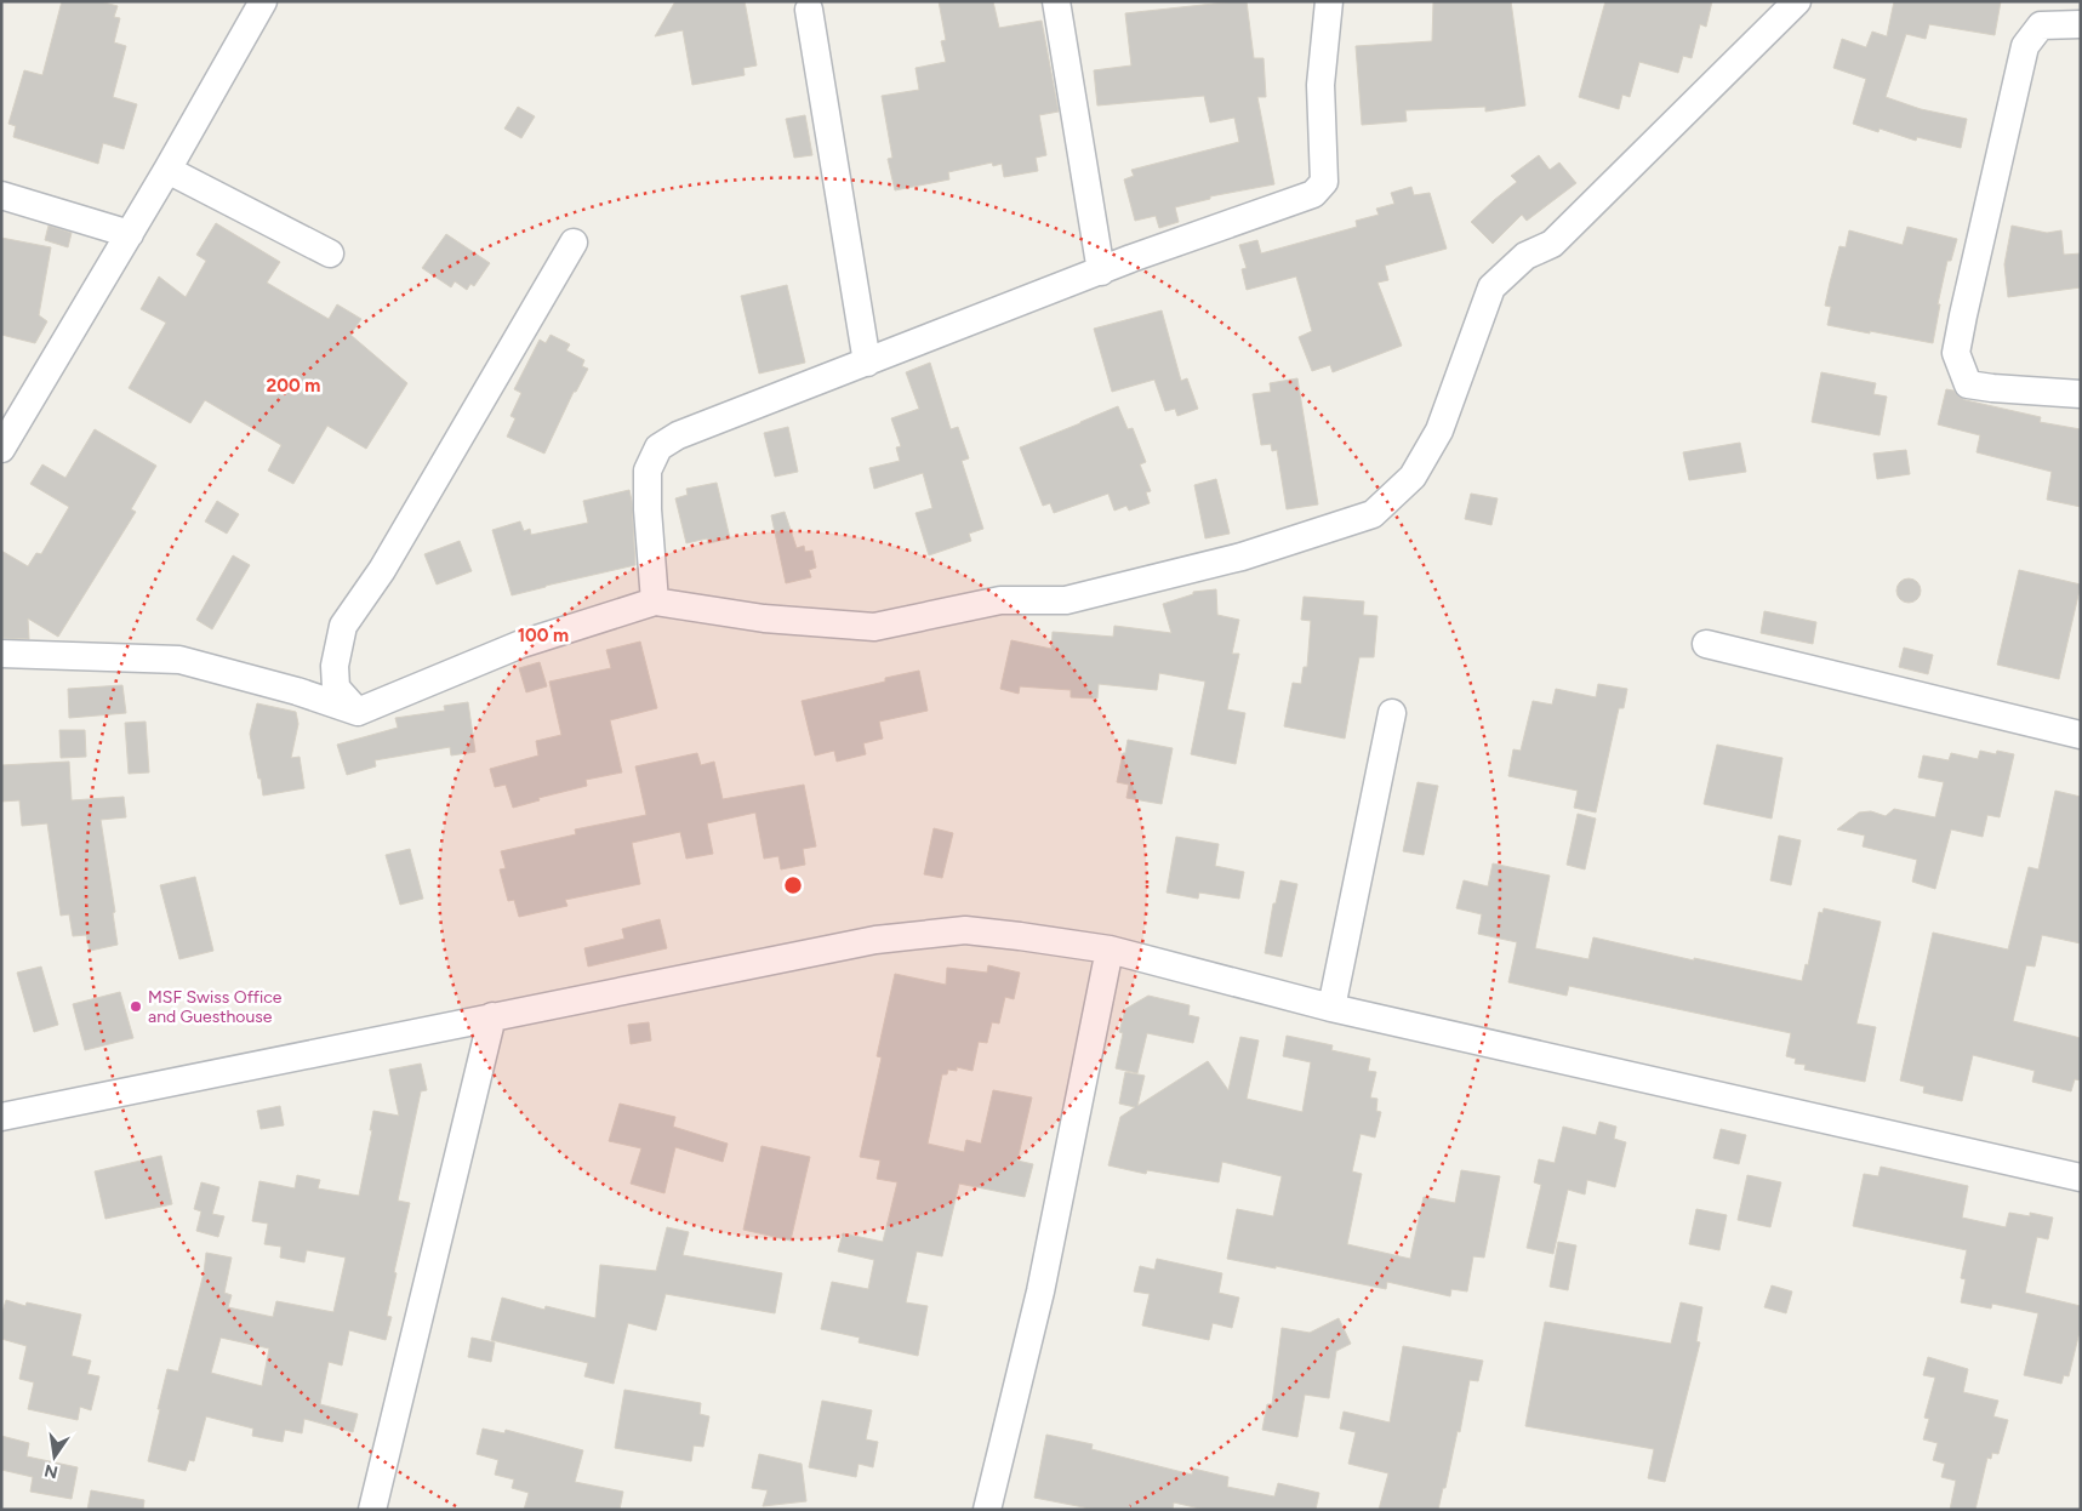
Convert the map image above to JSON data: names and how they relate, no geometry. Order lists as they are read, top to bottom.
{
  "places": ["MSF Swiss Office and Guesthouse"],
  "north": "bottom",
  "rings": ["200 m", "100 m"]
}
